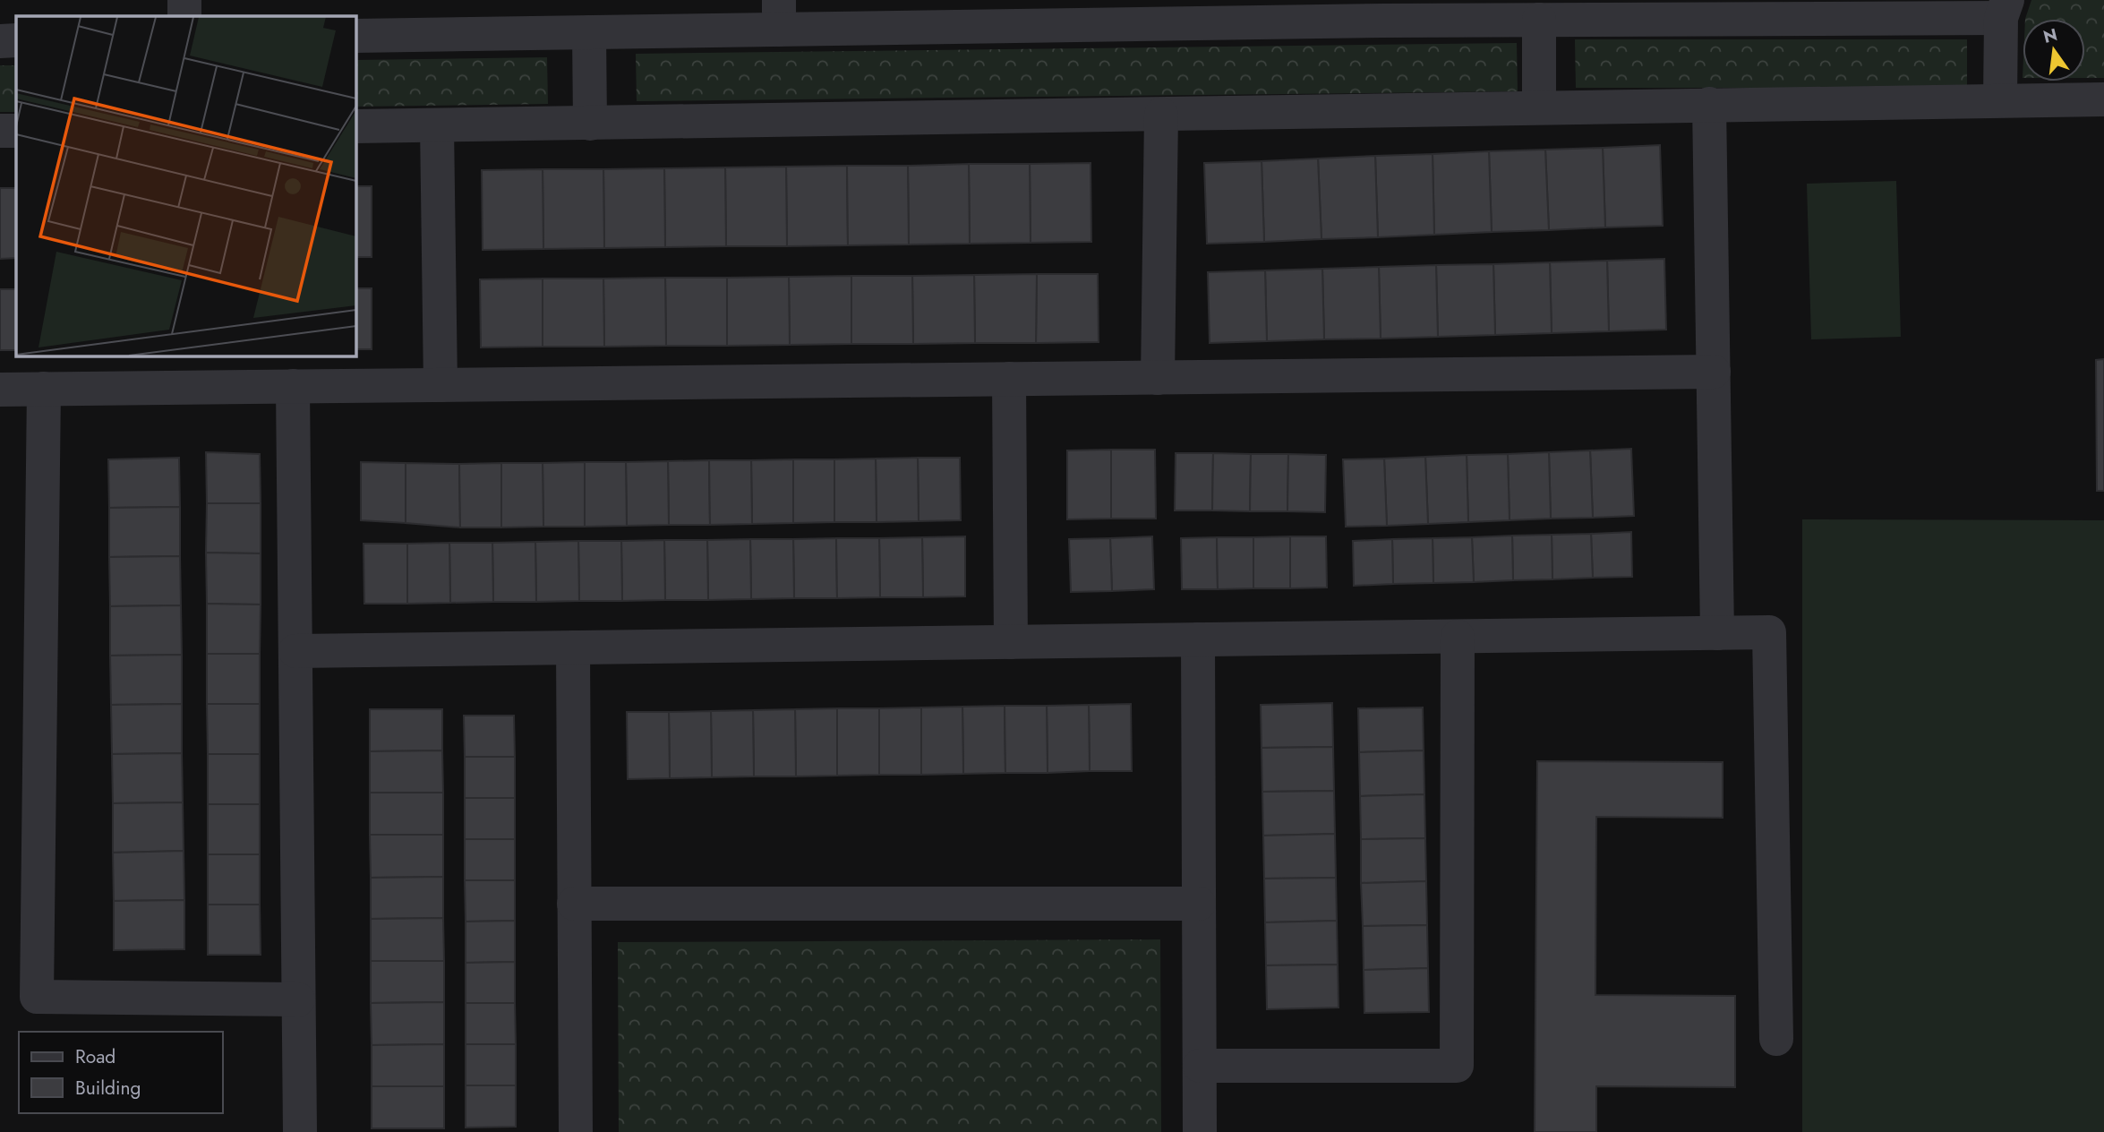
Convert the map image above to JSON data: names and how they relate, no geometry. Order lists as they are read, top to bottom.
{
  "legend": ["Road", "Building"],
  "north": "top"
}
